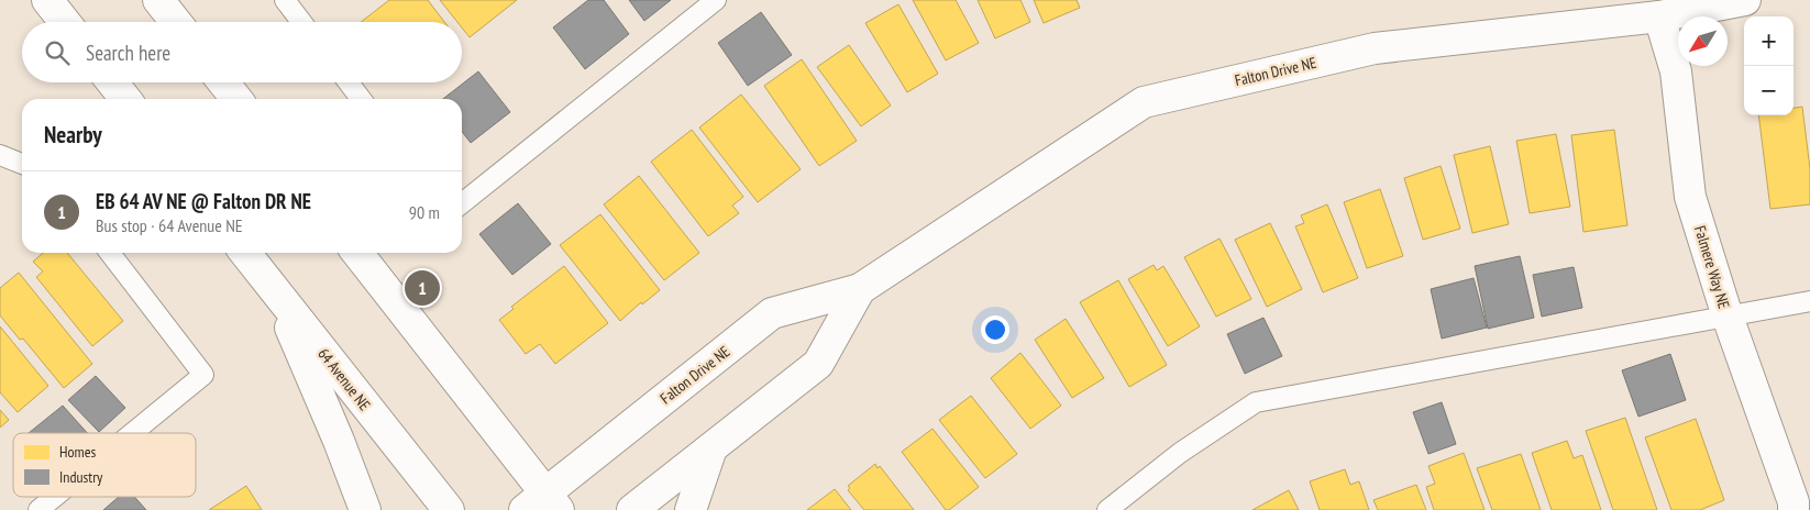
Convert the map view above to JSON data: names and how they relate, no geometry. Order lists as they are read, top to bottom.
{
  "streets": {
    "street": ["Falton Drive NE", "Falmere Way NE", "64 Avenue NE"]
  },
  "crossings": [
    ["Falton Drive NE", "Falmere Way NE"]
  ],
  "legend": ["Homes", "Industry"],
  "north": "bottom left",
  "page": {
    "map_buttons": ["+", "−"],
    "search": "Search here",
    "heading": "Nearby",
    "list": [
      {
        "mark": "1",
        "name": "EB 64 AV NE @ Falton DR NE",
        "note": "Bus stop · 64 Avenue NE",
        "value": "90 m"
      }
    ],
    "pins": "1"
  }
}
